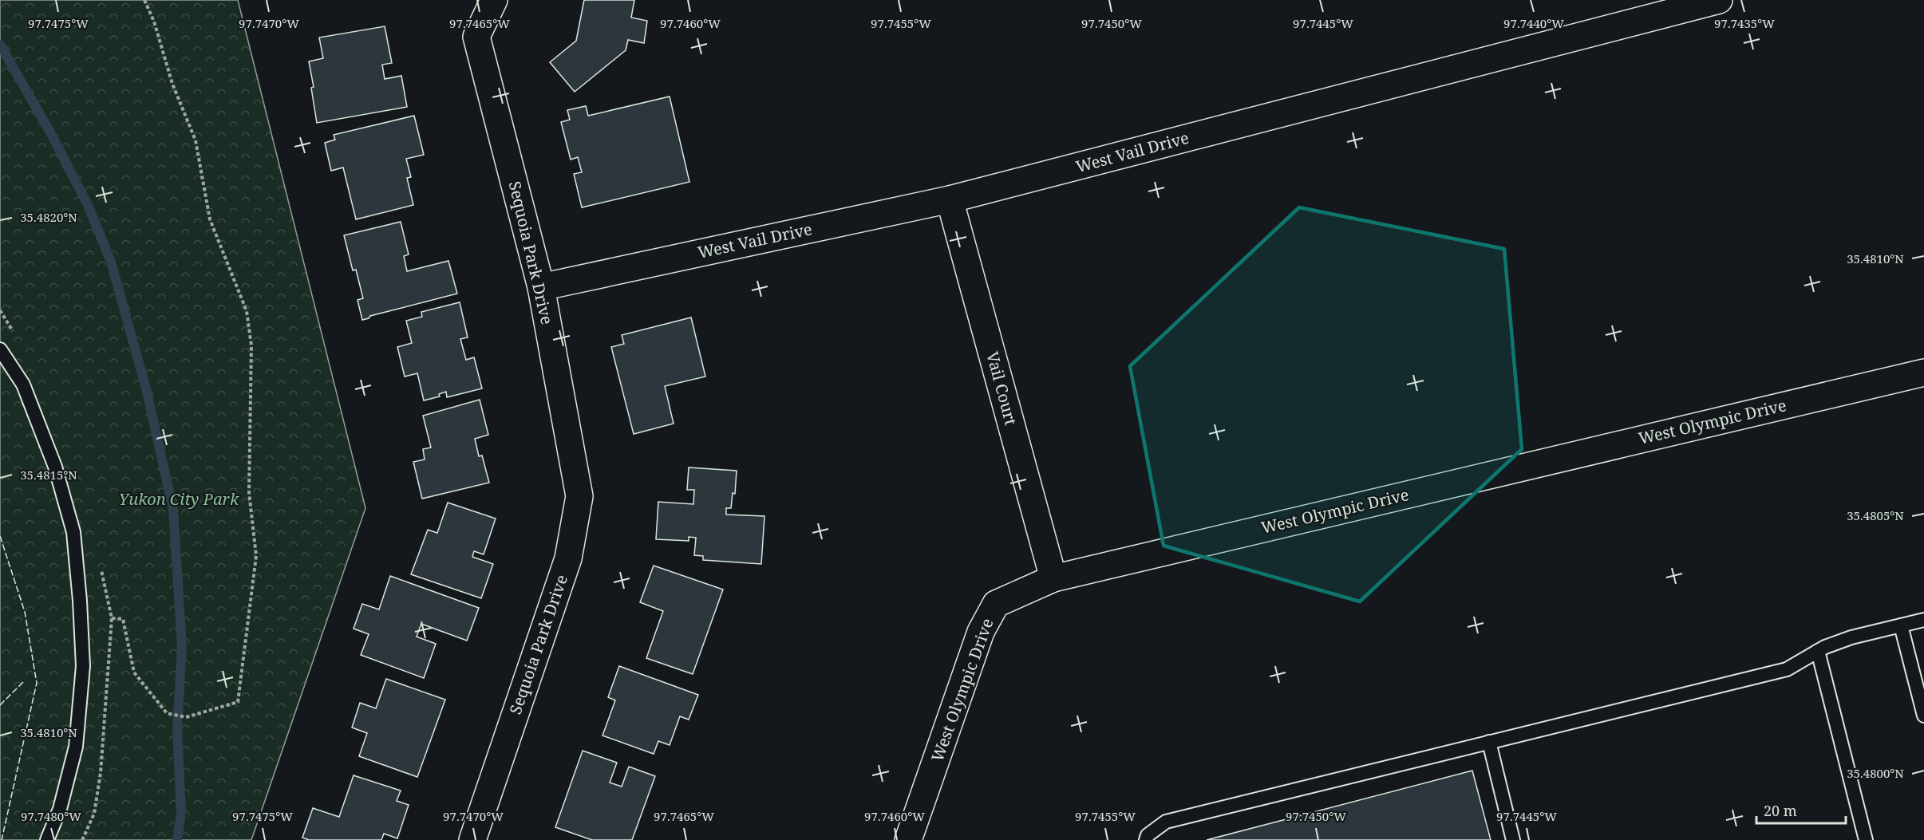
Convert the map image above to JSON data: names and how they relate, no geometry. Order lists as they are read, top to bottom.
{
  "streets": {
    "street": [
      "West Vail Drive",
      "Sequoia Park Drive",
      "Vail Court",
      "West Olympic Drive"
    ]
  },
  "crossings": [
    ["West Vail Drive", "Sequoia Park Drive"],
    ["West Vail Drive", "Vail Court"],
    ["Vail Court", "West Olympic Drive"]
  ],
  "parks": ["Yukon City Park"],
  "scale_bar": "20 m",
  "coordinates": [
    "97.7475°W",
    "97.7470°W",
    "97.7465°W",
    "97.7460°W",
    "97.7455°W",
    "97.7450°W",
    "97.7445°W",
    "97.7440°W",
    "97.7435°W",
    "35.4820°N",
    "35.4810°N",
    "35.4815°N",
    "35.4805°N",
    "35.4800°N",
    "97.7480°W"
  ]
}
